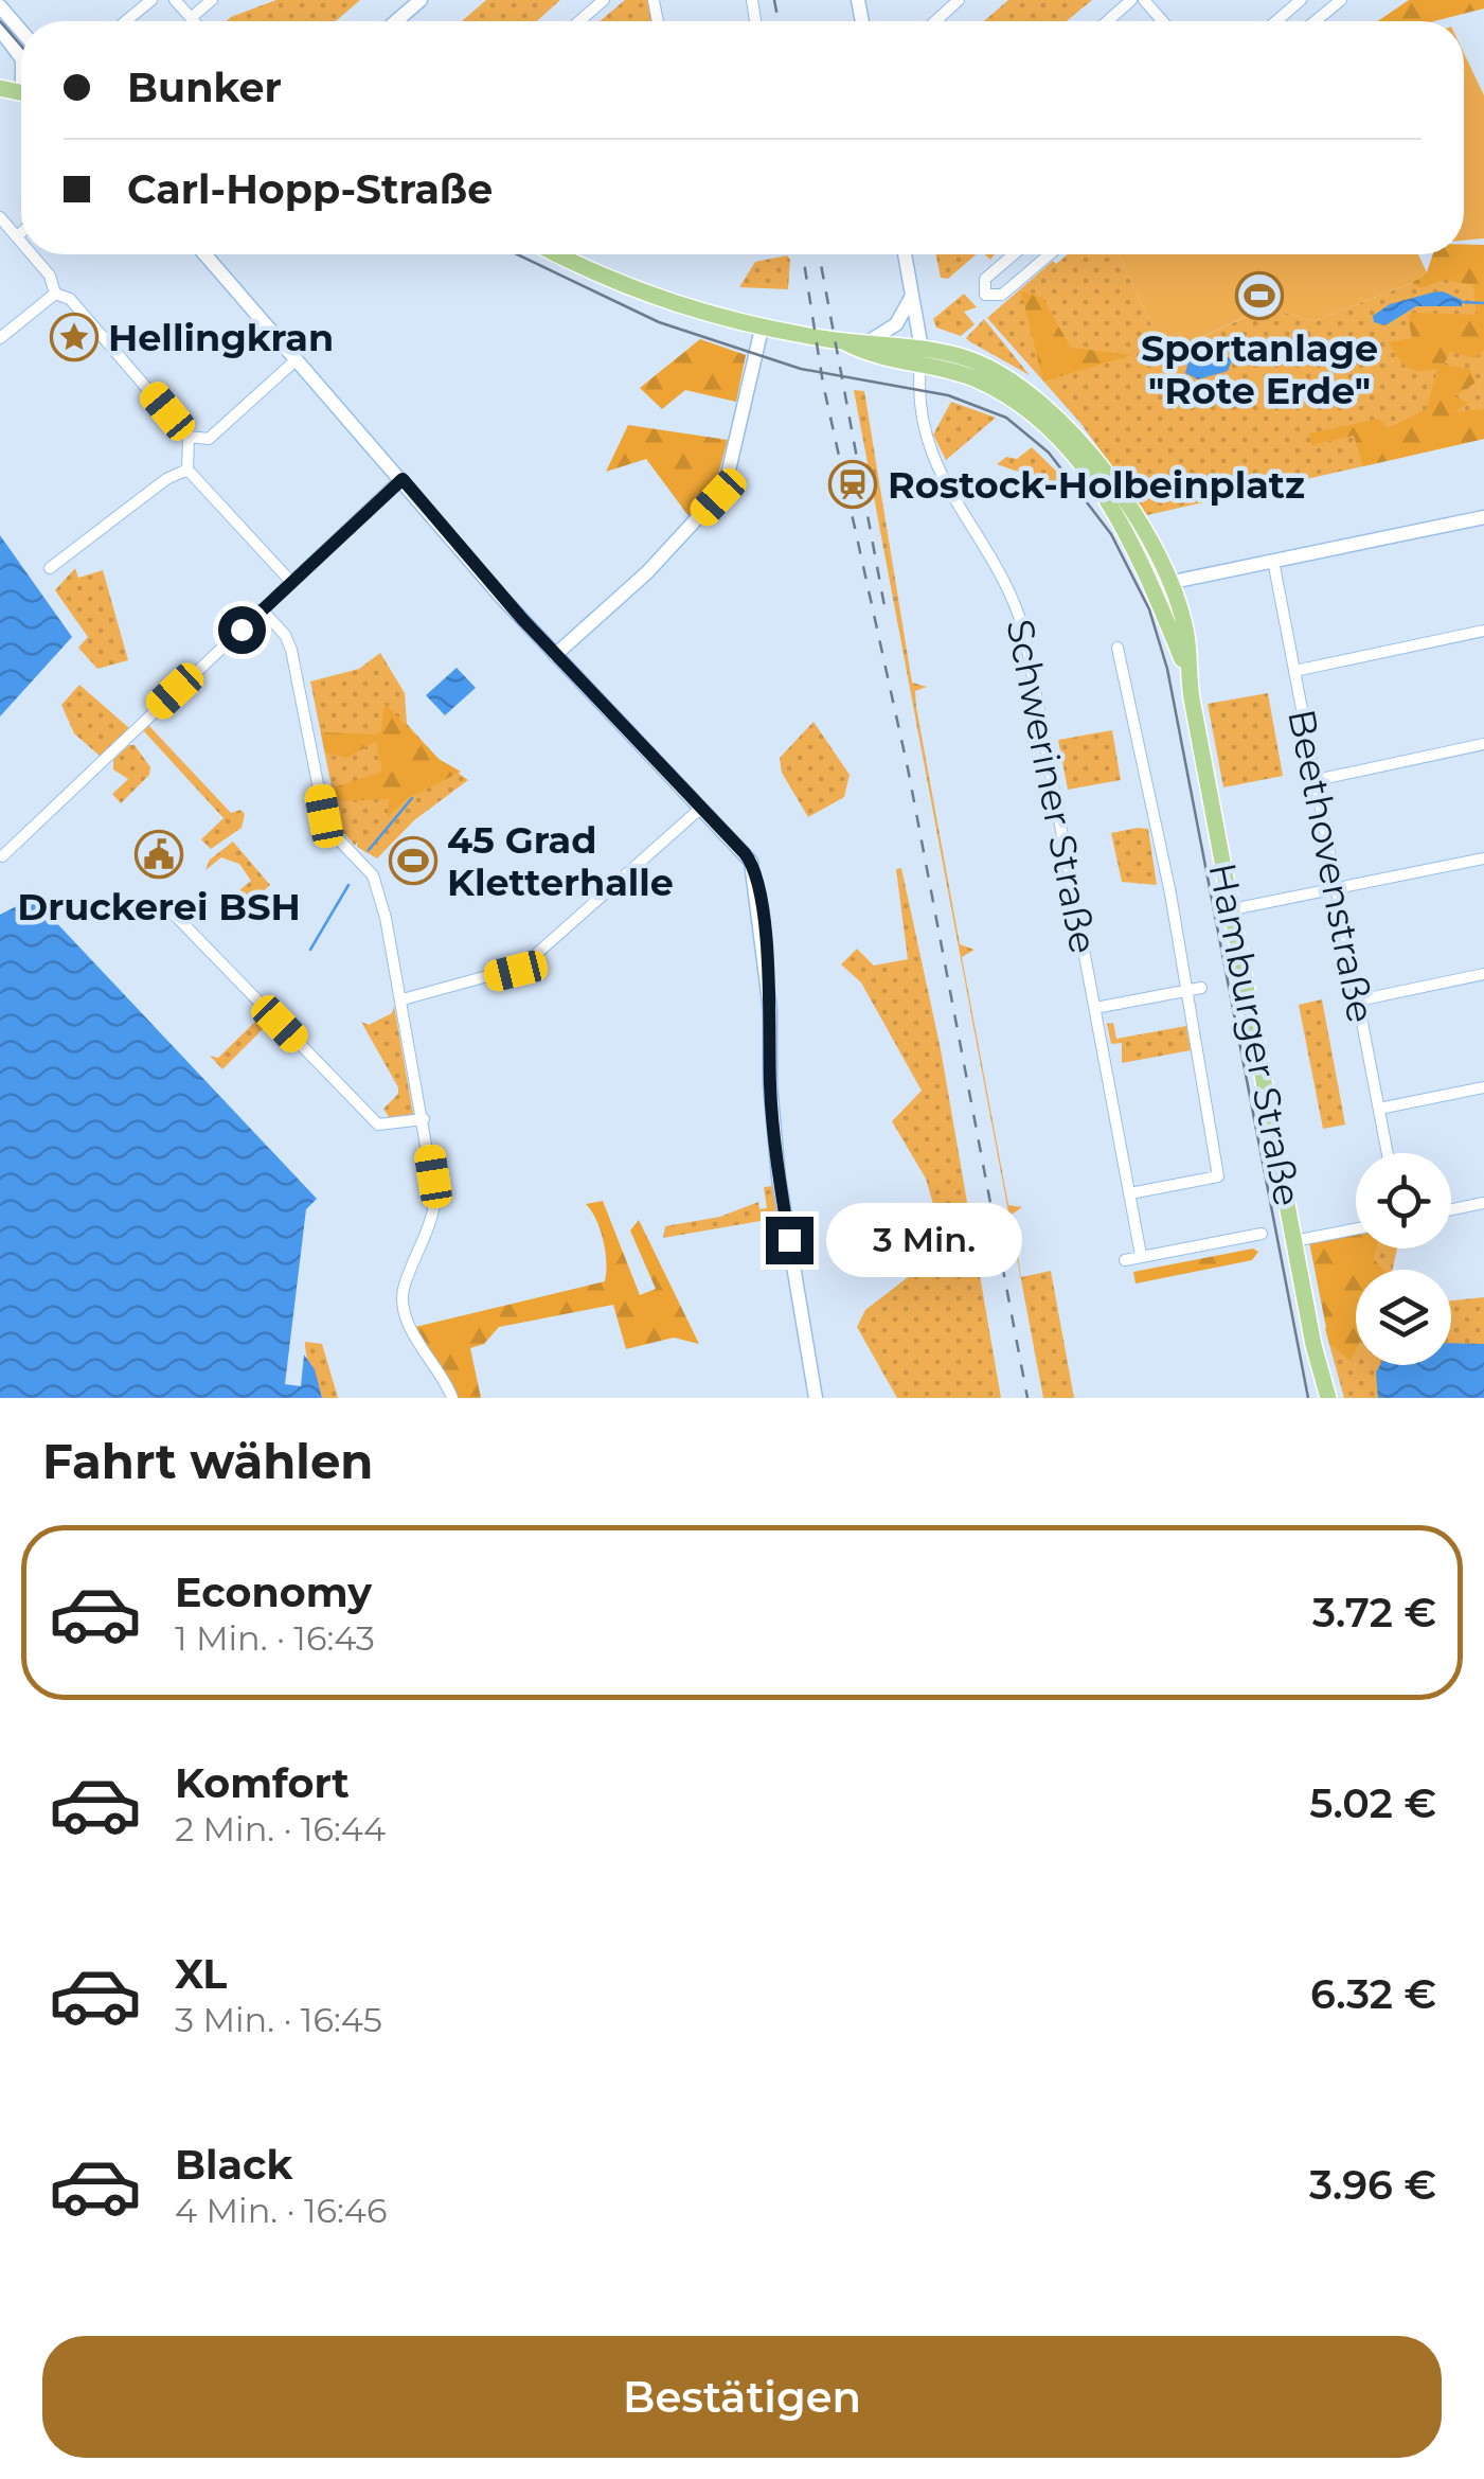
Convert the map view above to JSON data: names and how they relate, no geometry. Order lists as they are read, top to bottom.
{
  "streets": {
    "main road": ["Hamburger Straße"],
    "street": ["Schweriner Straße", "Beethovenstraße"]
  },
  "crossings": [
    ["Schweriner Straße", "Hamburger Straße"]
  ],
  "places": {
    "sports": ["Sportanlage \"Rote Erde\"", "45 Grad Kletterhalle"],
    "place": ["Hellingkran"],
    "station": ["Rostock-Holbeinplatz"],
    "public building": ["Druckerei BSH"]
  },
  "page": {
    "banner": ["Bunker", "Carl-Hopp-Straße"],
    "bubble": "3 Min.",
    "heading": "Fahrt wählen",
    "list": [
      {
        "name": "Economy",
        "note": "1 Min. · 16:43",
        "value": "3.72 €"
      },
      {
        "name": "Komfort",
        "note": "2 Min. · 16:44",
        "value": "5.02 €"
      },
      {
        "name": "XL",
        "note": "3 Min. · 16:45",
        "value": "6.32 €"
      },
      {
        "name": "Black",
        "note": "4 Min. · 16:46",
        "value": "3.96 €"
      }
    ],
    "buttons": "Bestätigen"
  }
}
